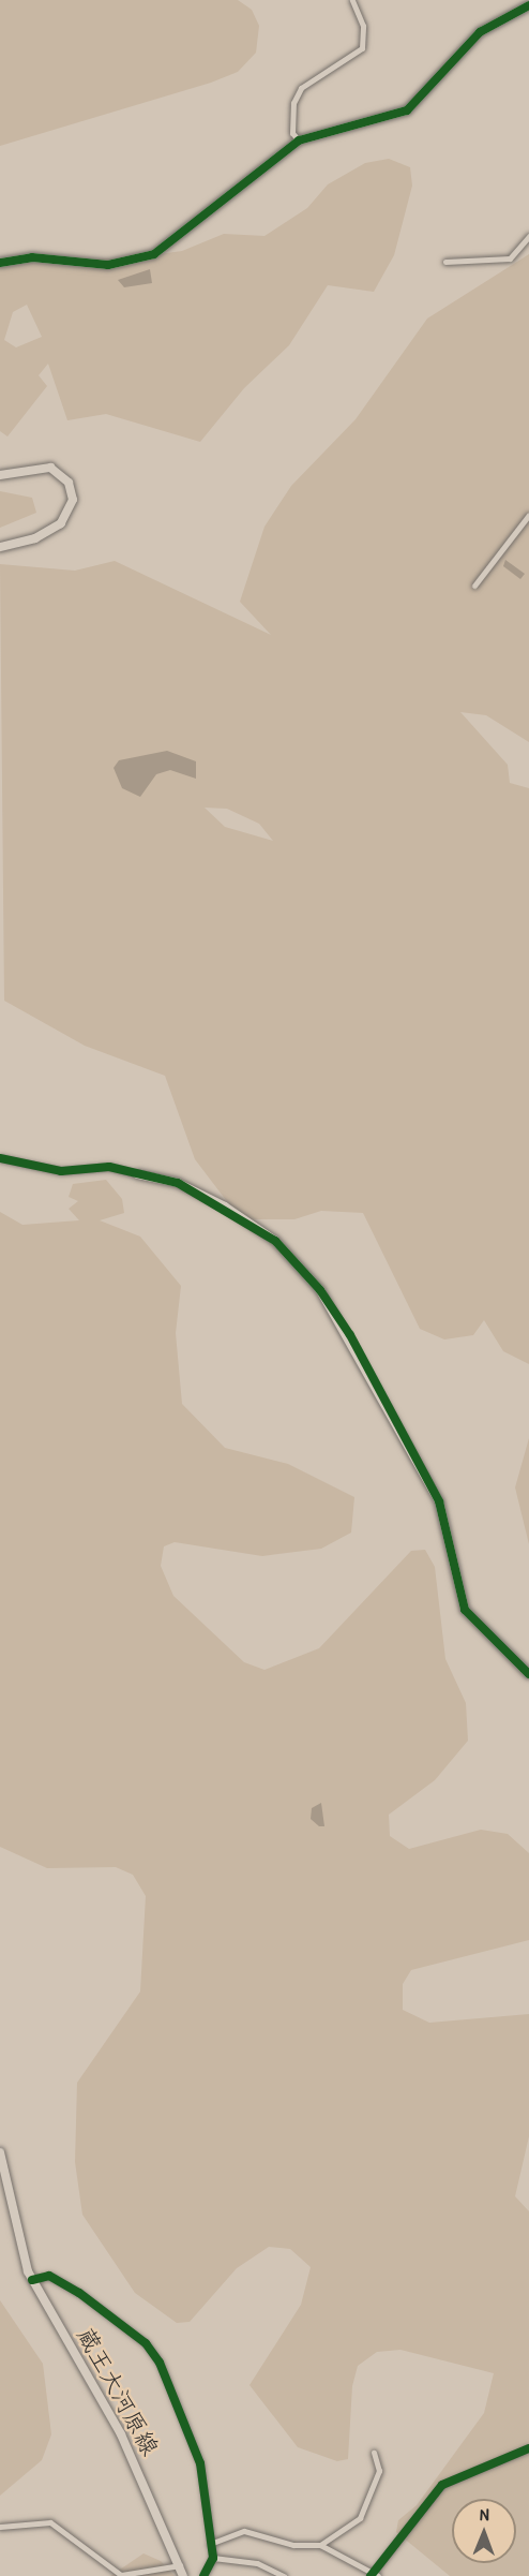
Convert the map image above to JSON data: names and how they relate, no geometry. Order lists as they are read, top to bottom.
{
  "streets": {
    "street": ["蔵王大河原線"]
  },
  "north": "top"
}
